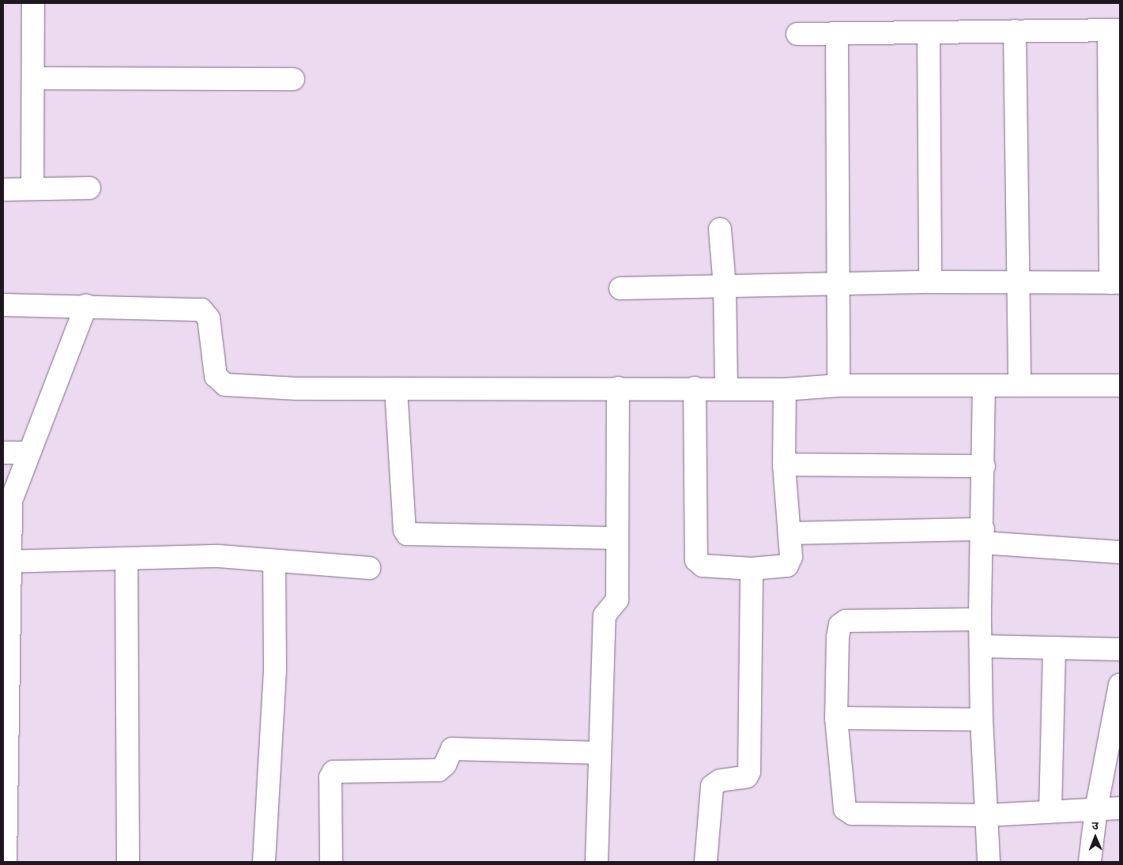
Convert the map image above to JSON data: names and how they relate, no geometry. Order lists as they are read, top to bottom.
{
  "north": "top"
}
